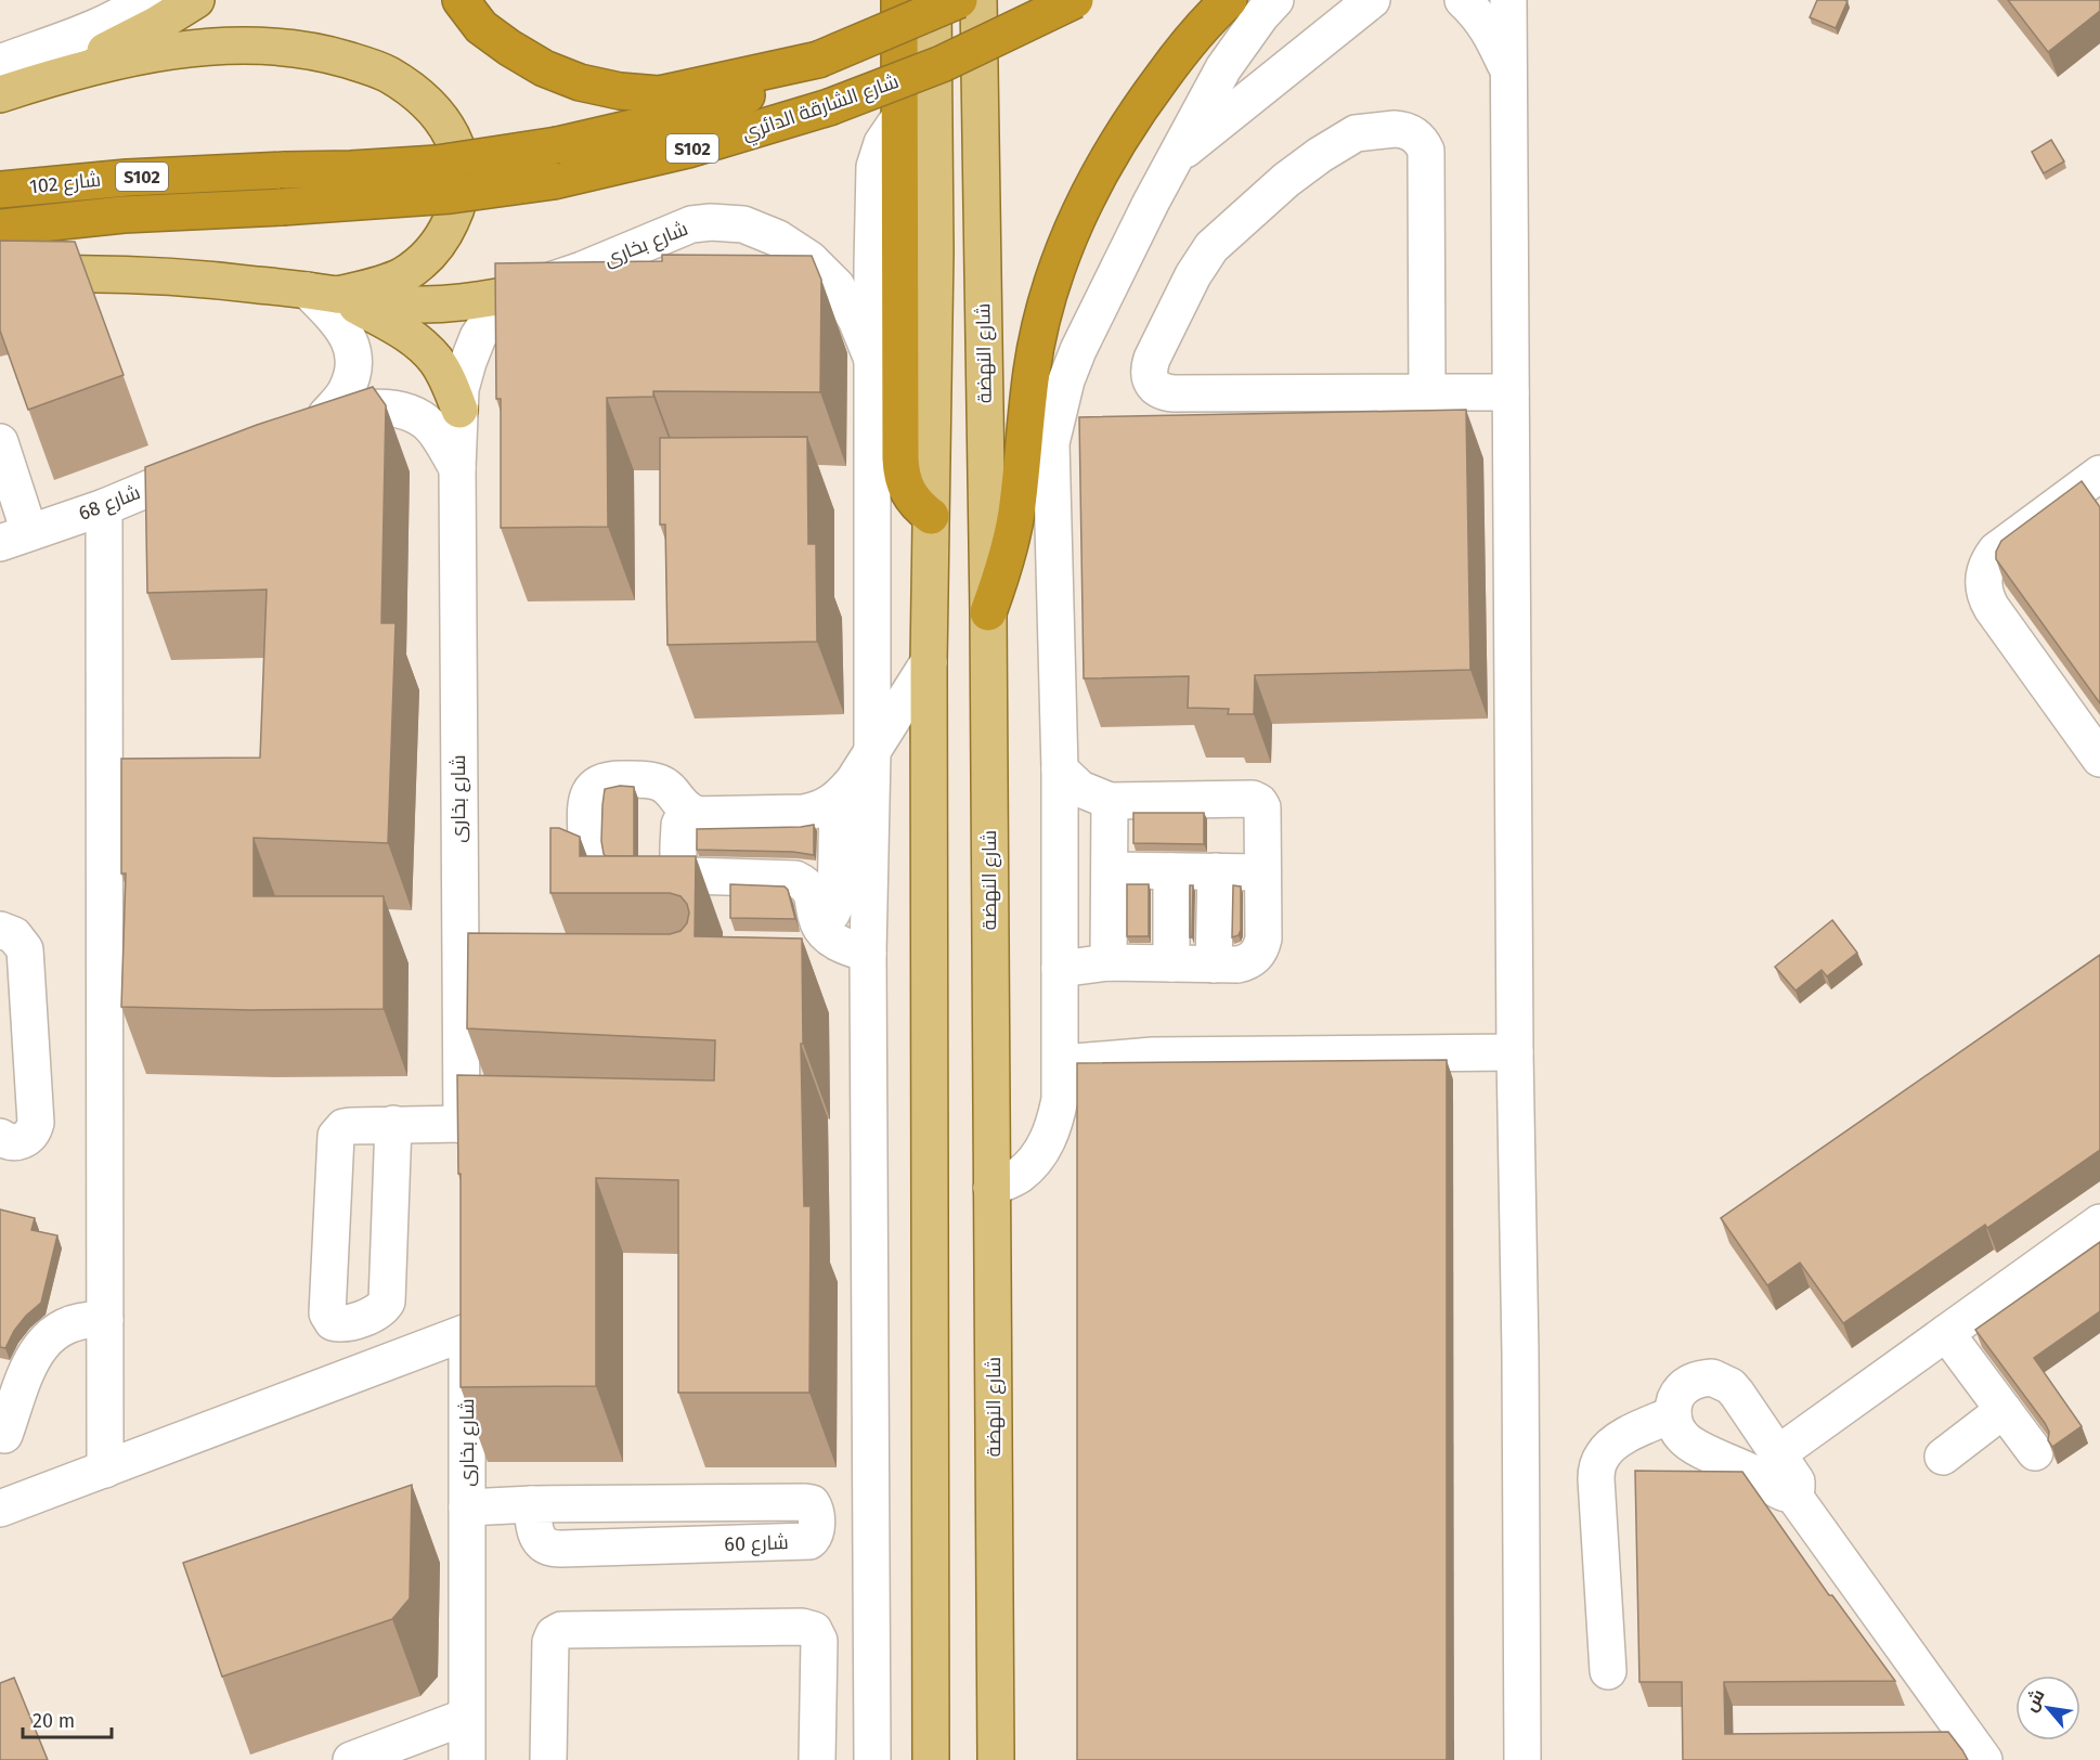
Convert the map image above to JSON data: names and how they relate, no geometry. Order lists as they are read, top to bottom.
{
  "streets": {
    "highway": ["شارع الشارقة الدائري", "S102", "شارع 102"],
    "main road": ["شارع النهضة"],
    "street": ["شارع بخارى", "شارع 68", "شارع 60"]
  },
  "crossings": [
    ["شارع الشارقة الدائري", "شارع 102"],
    ["شارع بخارى", "شارع 60"]
  ],
  "scale_bar": "20 m",
  "north": "top left"
}
